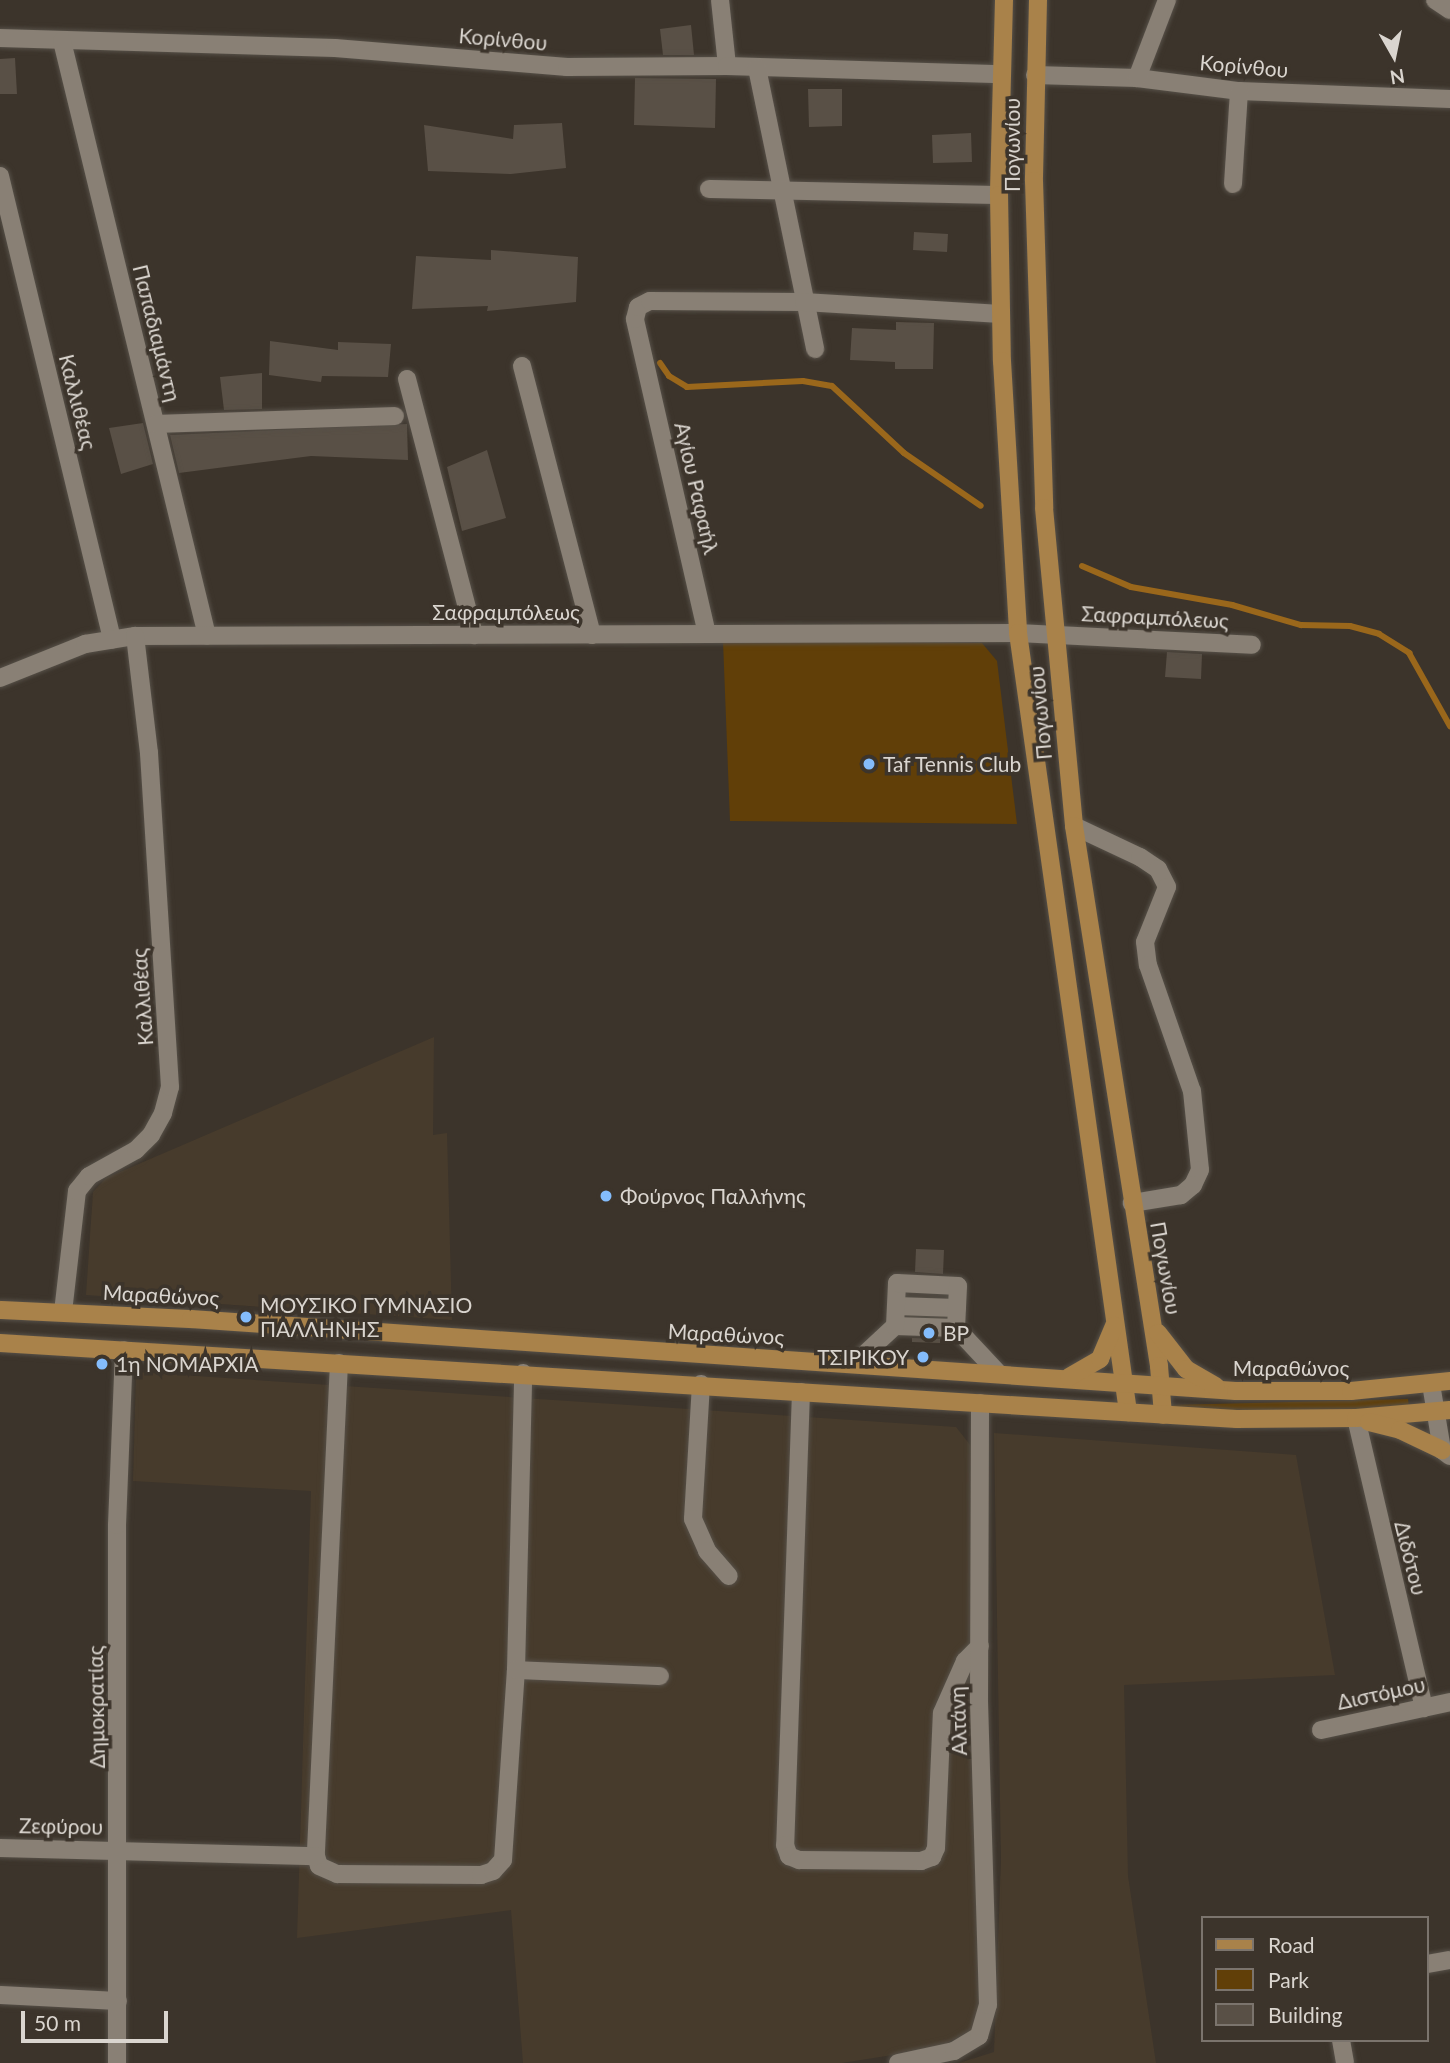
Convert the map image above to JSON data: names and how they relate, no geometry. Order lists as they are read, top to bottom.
{
  "streets": {
    "main road": ["Πογωνίου", "Μαραθώνος"],
    "street": [
      "Κορίνθου",
      "Παπαδιαμάντη",
      "Καλλιθέας",
      "Αγίου Ραφαήλ",
      "Σαφραμπόλεως",
      "Διδότου",
      "Διστόμου",
      "Δημοκρατίας",
      "Αλτάνη",
      "Ζεφύρου"
    ]
  },
  "crossings": [
    ["Κορίνθου", "Πογωνίου"],
    ["Κορίνθου", "Παπαδιαμάντη"],
    ["Πογωνίου", "Σαφραμπόλεως"],
    ["Πογωνίου", "Μαραθώνος"],
    ["Παπαδιαμάντη", "Σαφραμπόλεως"],
    ["Καλλιθέας", "Σαφραμπόλεως"],
    ["Καλλιθέας", "Μαραθώνος"],
    ["Αγίου Ραφαήλ", "Σαφραμπόλεως"],
    ["Διδότου", "Διστόμου"],
    ["Δημοκρατίας", "Ζεφύρου"]
  ],
  "places": [
    "Taf Tennis Club",
    "Φούρνος Παλλήνης",
    "ΜΟΥΣΙΚΟ ΓΥΜΝΑΣΙΟ ΠΑΛΛΗΝΗΣ",
    "BP",
    "ΤΣΙΡΙΚΟΥ",
    "1η ΝΟΜΑΡΧΙΑ"
  ],
  "legend": ["Road", "Park", "Building"],
  "scale_bar": "50 m",
  "north": "bottom"
}
